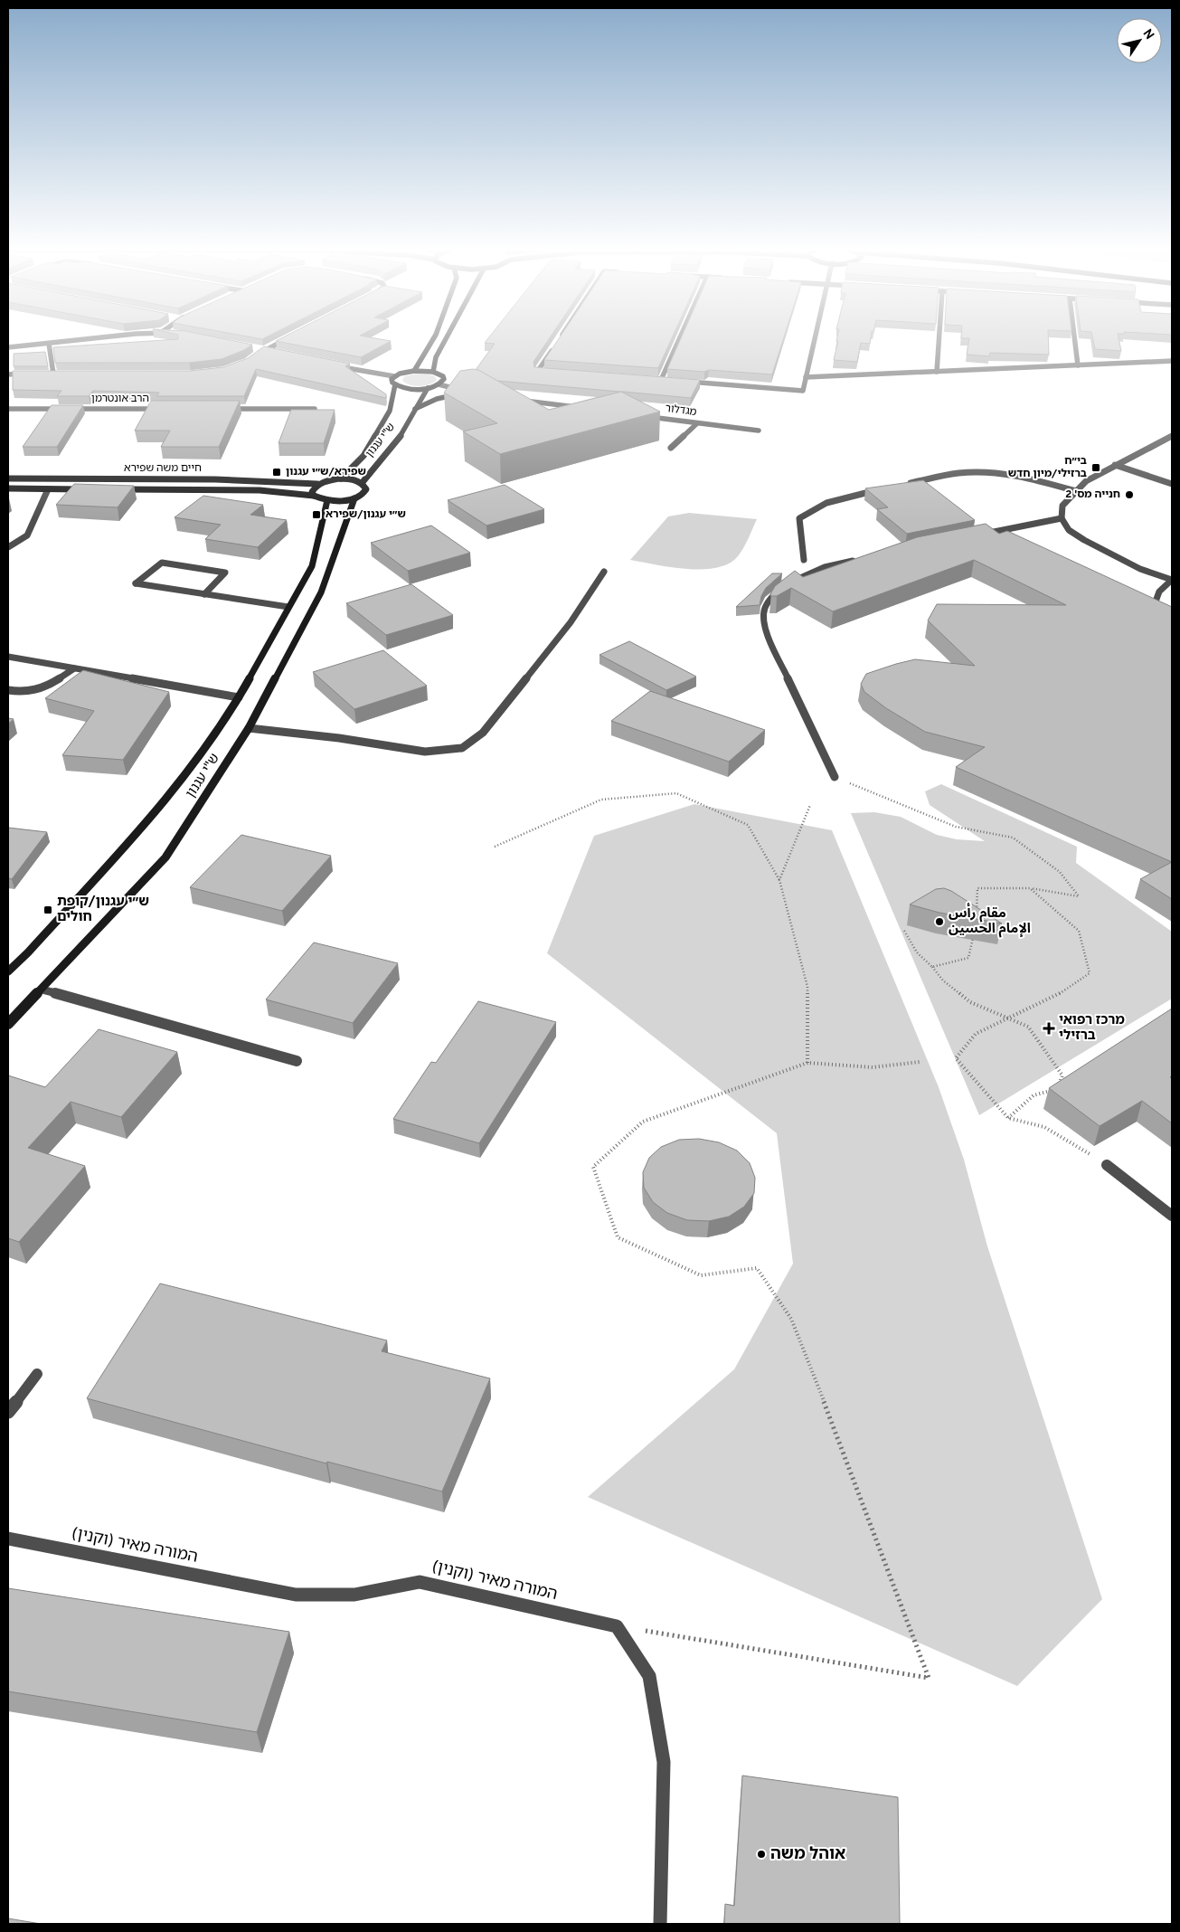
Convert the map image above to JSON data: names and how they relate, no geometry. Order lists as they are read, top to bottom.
{
  "streets": {
    "street": [
      "הרב אונטרמן",
      "מגדלור",
      "ש\"י עגנון",
      "חיים משה שפירא",
      "המורה מאיר (וקנין)"
    ]
  },
  "crossings": [
    ["ש\"י עגנון", "חיים משה שפירא"]
  ],
  "places": {
    "transit": [
      "בי״ח ברזילי/מיון חדש",
      "שפירא/ש״י עגנון",
      "ש״י עגנון/שפירא",
      "ש״י עגנון/קופת חולים"
    ],
    "other": ["חנייה מס' 2", "مقام رأس الإمام الحسين", "אוהל משה"],
    "health": ["מרכז רפואי ברזילי"]
  },
  "north": "top right"
}
